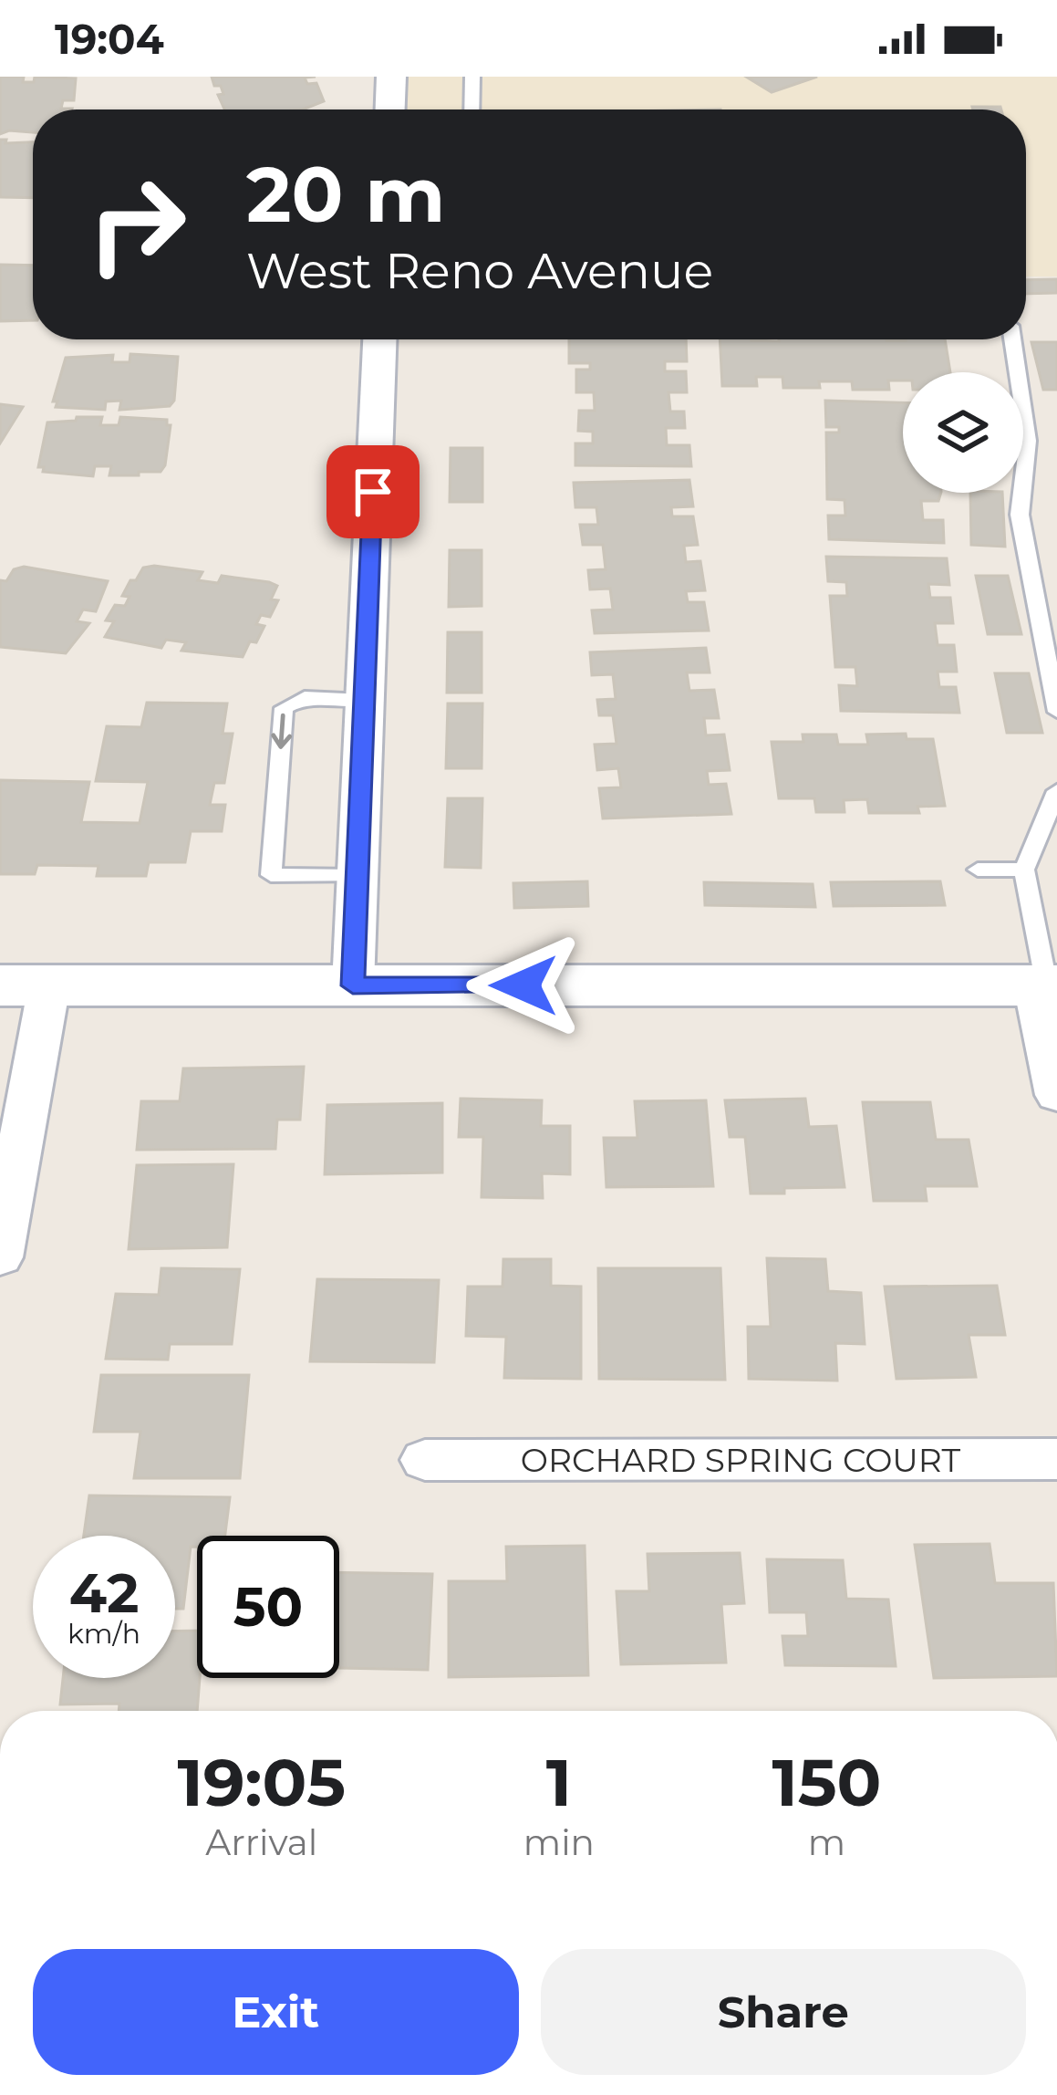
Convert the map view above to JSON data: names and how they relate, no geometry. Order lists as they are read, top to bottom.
{
  "streets": {
    "street": ["ORCHARD SPRING COURT"]
  },
  "page": {
    "status": "19:04",
    "turn": ["20 m", "West Reno Avenue"],
    "speed": "42 km/h",
    "limit": "50",
    "eta": [
      "19:05",
      "Arrival",
      "1",
      "min",
      "150",
      "m"
    ],
    "buttons": ["Exit", "Share"]
  }
}
